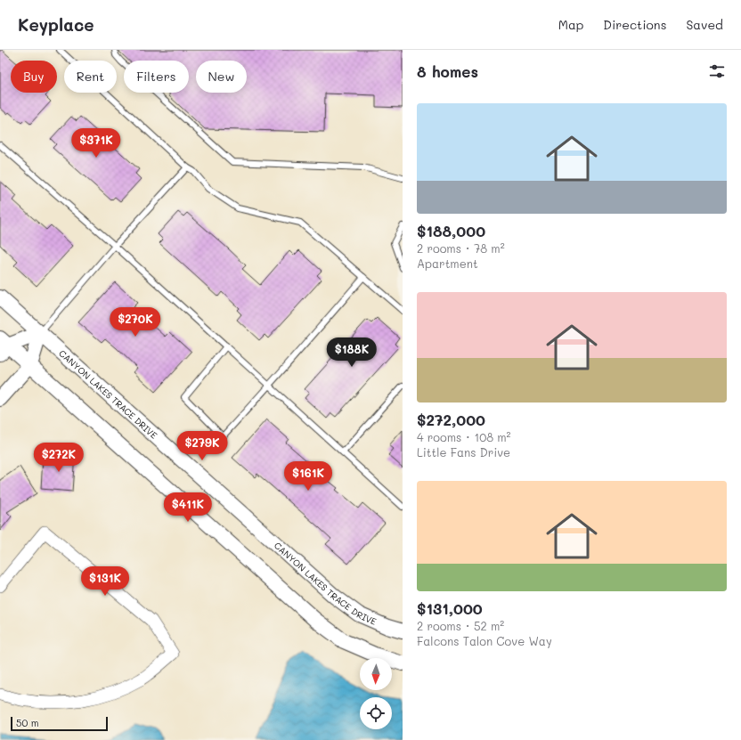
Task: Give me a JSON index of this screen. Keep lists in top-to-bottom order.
{
  "streets": {
    "street": ["CANYON LAKES TRACE DRIVE"]
  },
  "scale_bar": "50 m",
  "north": "bottom",
  "page": {
    "header": "Keyplace",
    "nav": ["Map", "Directions", "Saved"],
    "heading": "8 homes",
    "chip": [
      "Buy",
      "Rent",
      "Filters",
      "New"
    ],
    "list": [
      {
        "name": "$188,000",
        "note": "2 rooms · 78 m² · Apartment"
      },
      {
        "name": "$272,000",
        "note": "4 rooms · 108 m² · Little Fans Drive"
      },
      {
        "name": "$131,000",
        "note": "2 rooms · 52 m² · Falcons Talon Cove Way"
      }
    ],
    "price": [
      "$371K",
      "$270K",
      "$188K",
      "$279K",
      "$272K",
      "$161K",
      "$411K",
      "$131K"
    ],
    "scale": "50 m"
  }
}
